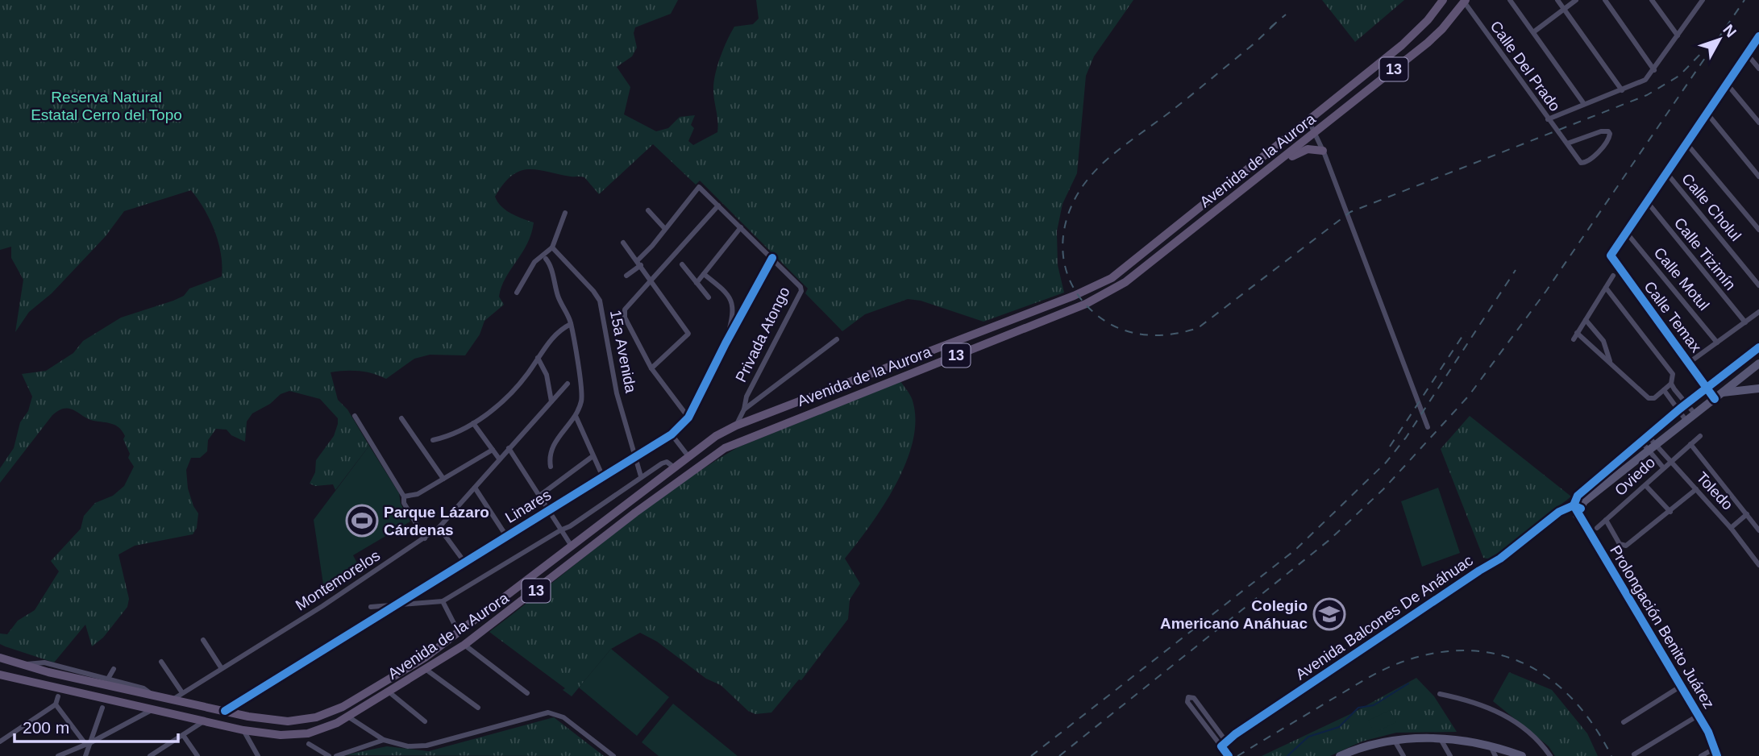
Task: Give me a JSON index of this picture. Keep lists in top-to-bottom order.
{
  "streets": {
    "main road": ["13", "Avenida de la Aurora"],
    "street": [
      "Calle Del Prado",
      "Calle Cholul",
      "Calle Tizimín",
      "Calle Motul",
      "Calle Temax",
      "Privada Atongo",
      "15a Avenida",
      "Oviedo",
      "Toledo",
      "Linares",
      "Montemorelos",
      "Avenida Balcones De Anáhuac",
      "Prolongación Benito Juárez"
    ]
  },
  "crossings": [
    ["Calle Del Prado", "Avenida de la Aurora"],
    ["13", "Avenida de la Aurora"],
    ["13", "Linares"],
    ["13", "Montemorelos"],
    ["Avenida de la Aurora", "Privada Atongo"],
    ["Avenida de la Aurora", "Linares"],
    ["Calle Motul", "Calle Temax"],
    ["Calle Temax", "Avenida Balcones De Anáhuac"],
    ["Privada Atongo", "Linares"],
    ["15a Avenida", "Linares"],
    ["Oviedo", "Toledo"],
    ["Toledo", "Avenida Balcones De Anáhuac"],
    ["Avenida Balcones De Anáhuac", "Prolongación Benito Juárez"]
  ],
  "parks": ["Reserva Natural Estatal Cerro del Topo"],
  "places": {
    "sports": ["Parque Lázaro Cárdenas"],
    "school or university": ["Colegio Americano Anáhuac"]
  },
  "scale_bar": "200 m",
  "north": "top right"
}
